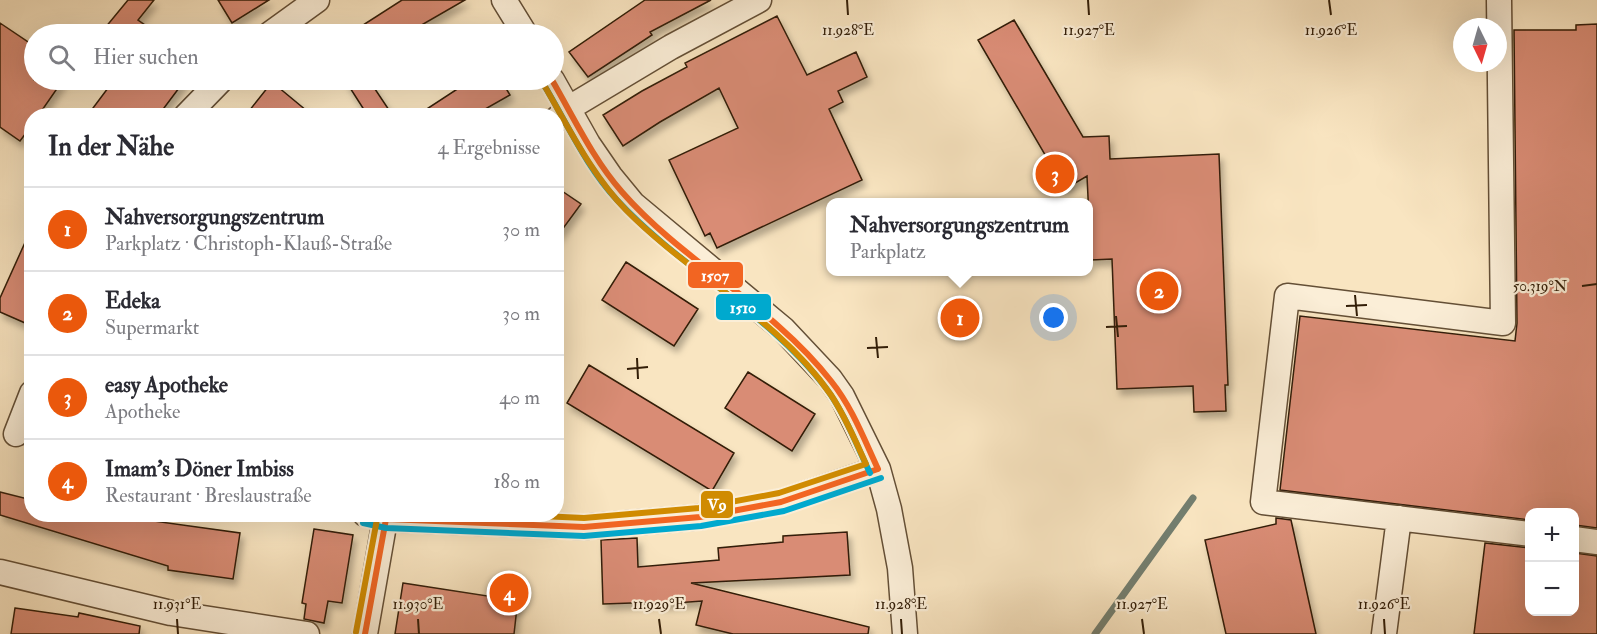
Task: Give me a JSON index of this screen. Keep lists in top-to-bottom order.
{
  "lines": ["transit line 1507", "transit line 1510", "transit line V9"],
  "north": "bottom",
  "page": {
    "search": "Hier suchen",
    "heading": ["In der Nähe", "4 Ergebnisse"],
    "pins": [
      "3",
      "2",
      "1",
      "4"
    ],
    "list": [
      {
        "mark": "1",
        "name": "Nahversorgungszentrum",
        "note": "Parkplatz · Christoph-Klauß-Straße",
        "value": "30 m"
      },
      {
        "mark": "2",
        "name": "Edeka",
        "note": "Supermarkt",
        "value": "30 m"
      },
      {
        "mark": "3",
        "name": "easy Apotheke",
        "note": "Apotheke",
        "value": "40 m"
      },
      {
        "mark": "4",
        "name": "Imam's Döner Imbiss",
        "note": "Restaurant · Breslaustraße",
        "value": "180 m"
      }
    ],
    "popup": ["Nahversorgungszentrum", "Parkplatz"],
    "map_buttons": ["+", "−"]
  },
  "coordinates": [
    "11.928°E",
    "11.927°E",
    "11.926°E",
    "50.319°N",
    "11.931°E",
    "11.930°E",
    "11.929°E"
  ]
}
